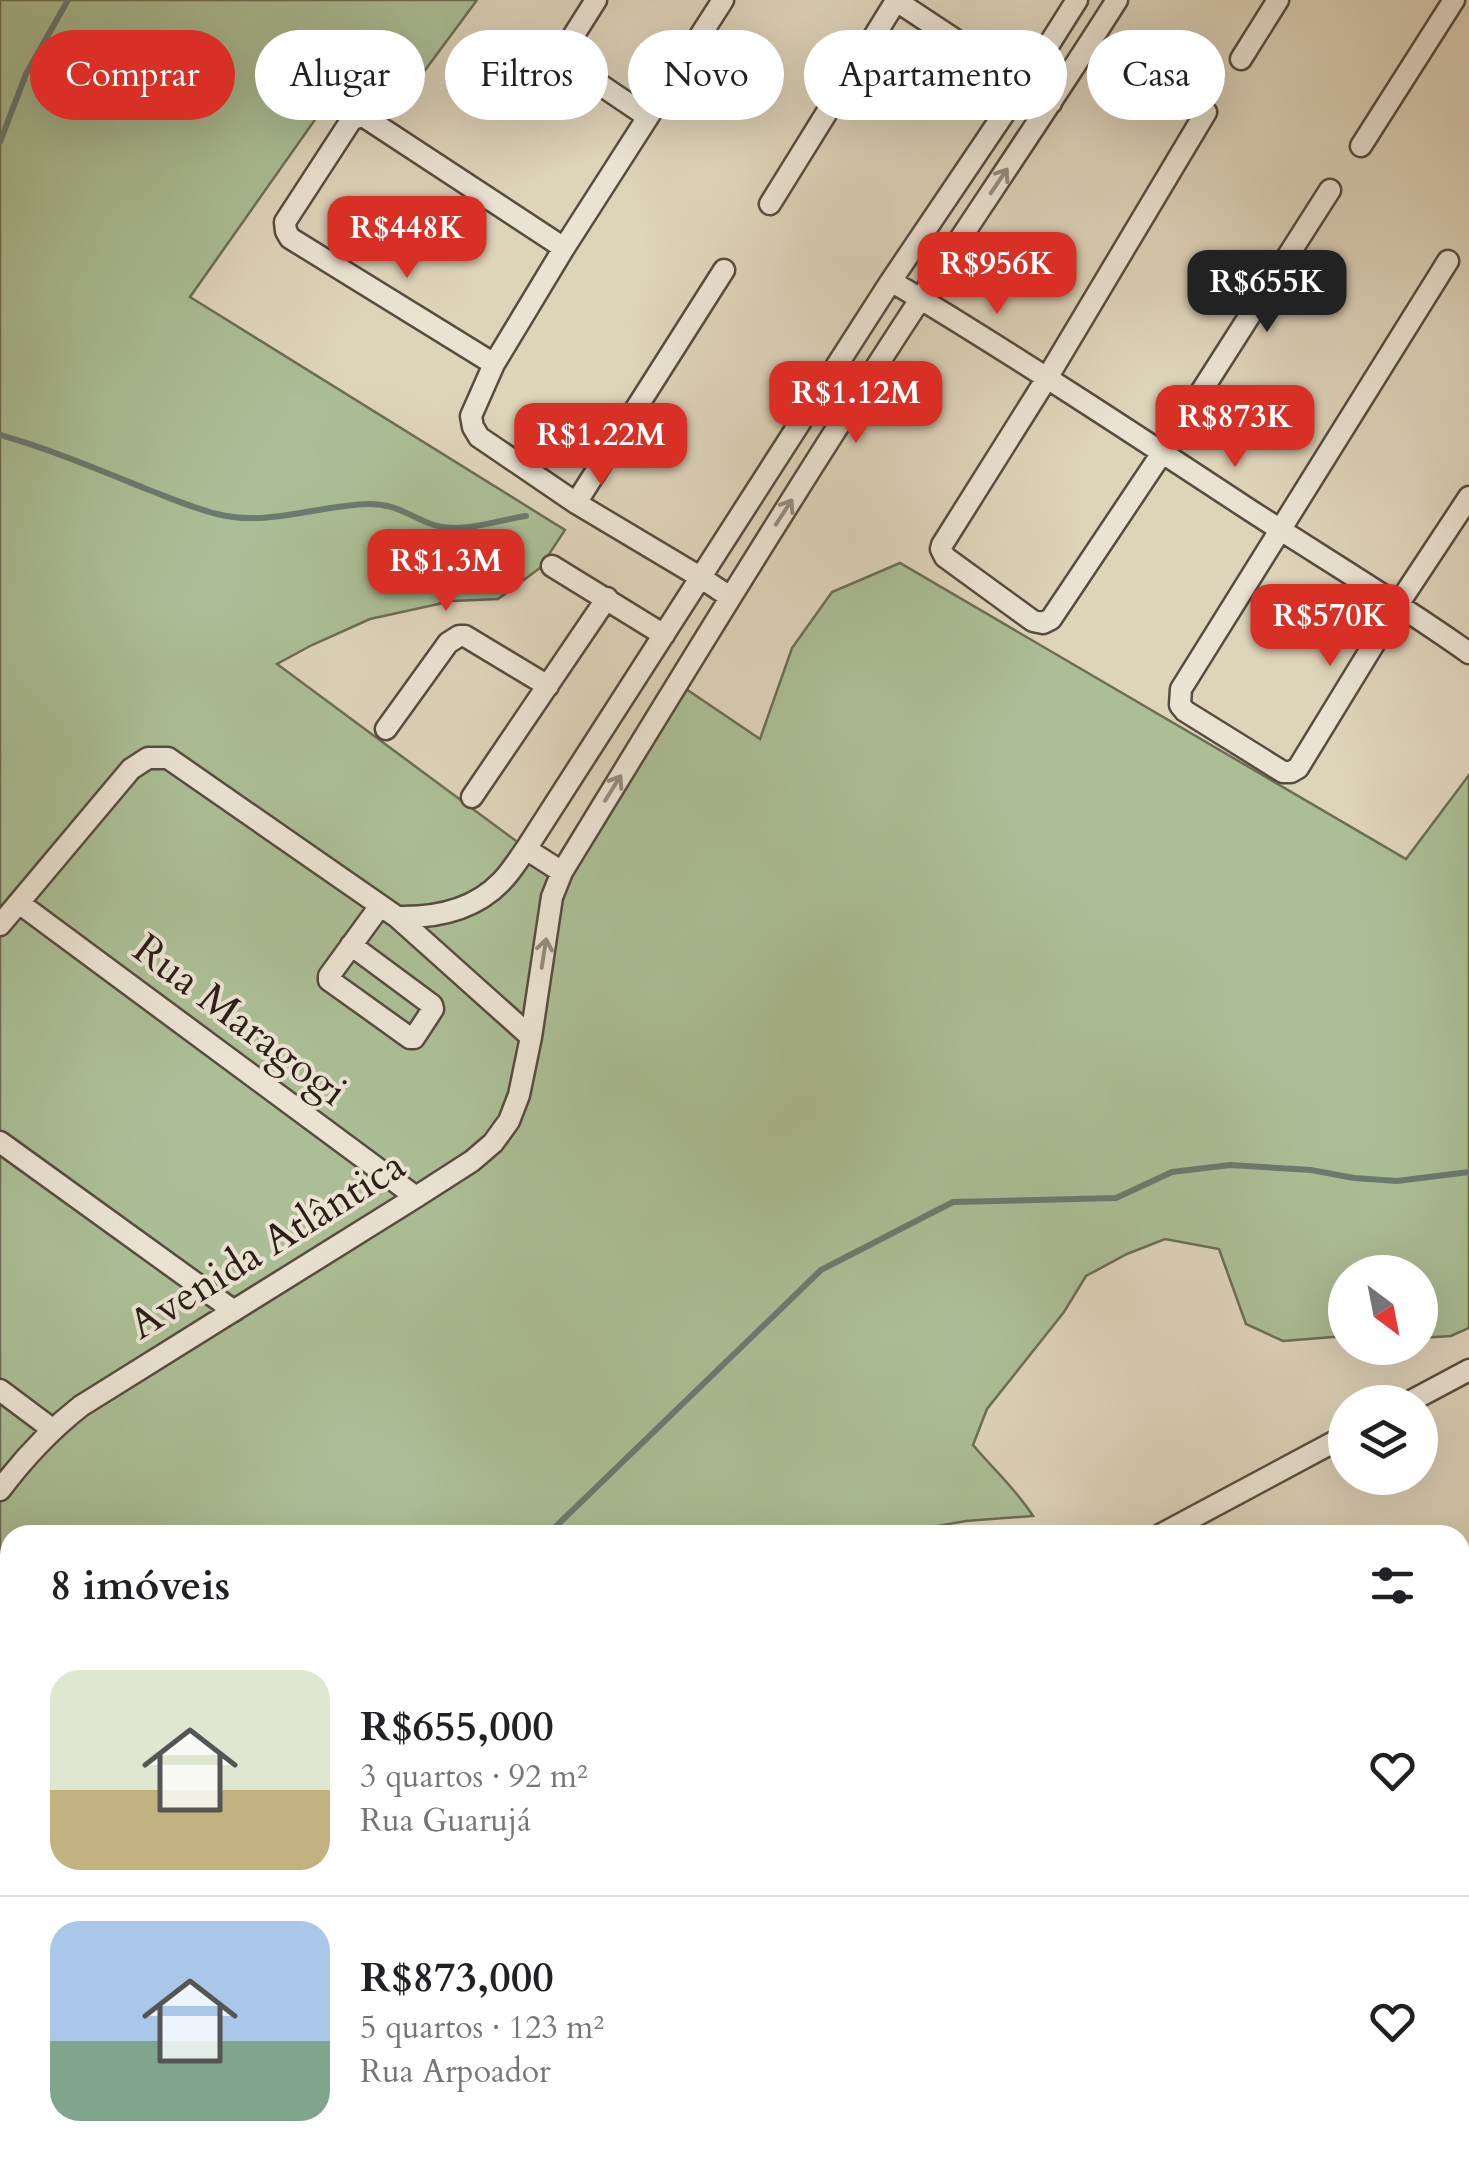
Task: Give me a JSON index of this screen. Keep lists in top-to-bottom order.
{
  "streets": {
    "street": ["Rua Maragogi", "Avenida Atlântica"]
  },
  "crossings": [
    ["Rua Maragogi", "Avenida Atlântica"]
  ],
  "north": "bottom right",
  "page": {
    "chip": [
      "Comprar",
      "Alugar",
      "Filtros",
      "Novo",
      "Apartamento",
      "Casa"
    ],
    "price": [
      "R$448K",
      "R$956K",
      "R$655K",
      "R$1.12M",
      "R$873K",
      "R$1.22M",
      "R$1.3M",
      "R$570K"
    ],
    "heading": "8 imóveis",
    "list": [
      {
        "name": "R$655,000",
        "note": "3 quartos · 92 m² · Rua Guarujá"
      },
      {
        "name": "R$873,000",
        "note": "5 quartos · 123 m² · Rua Arpoador"
      }
    ]
  }
}
